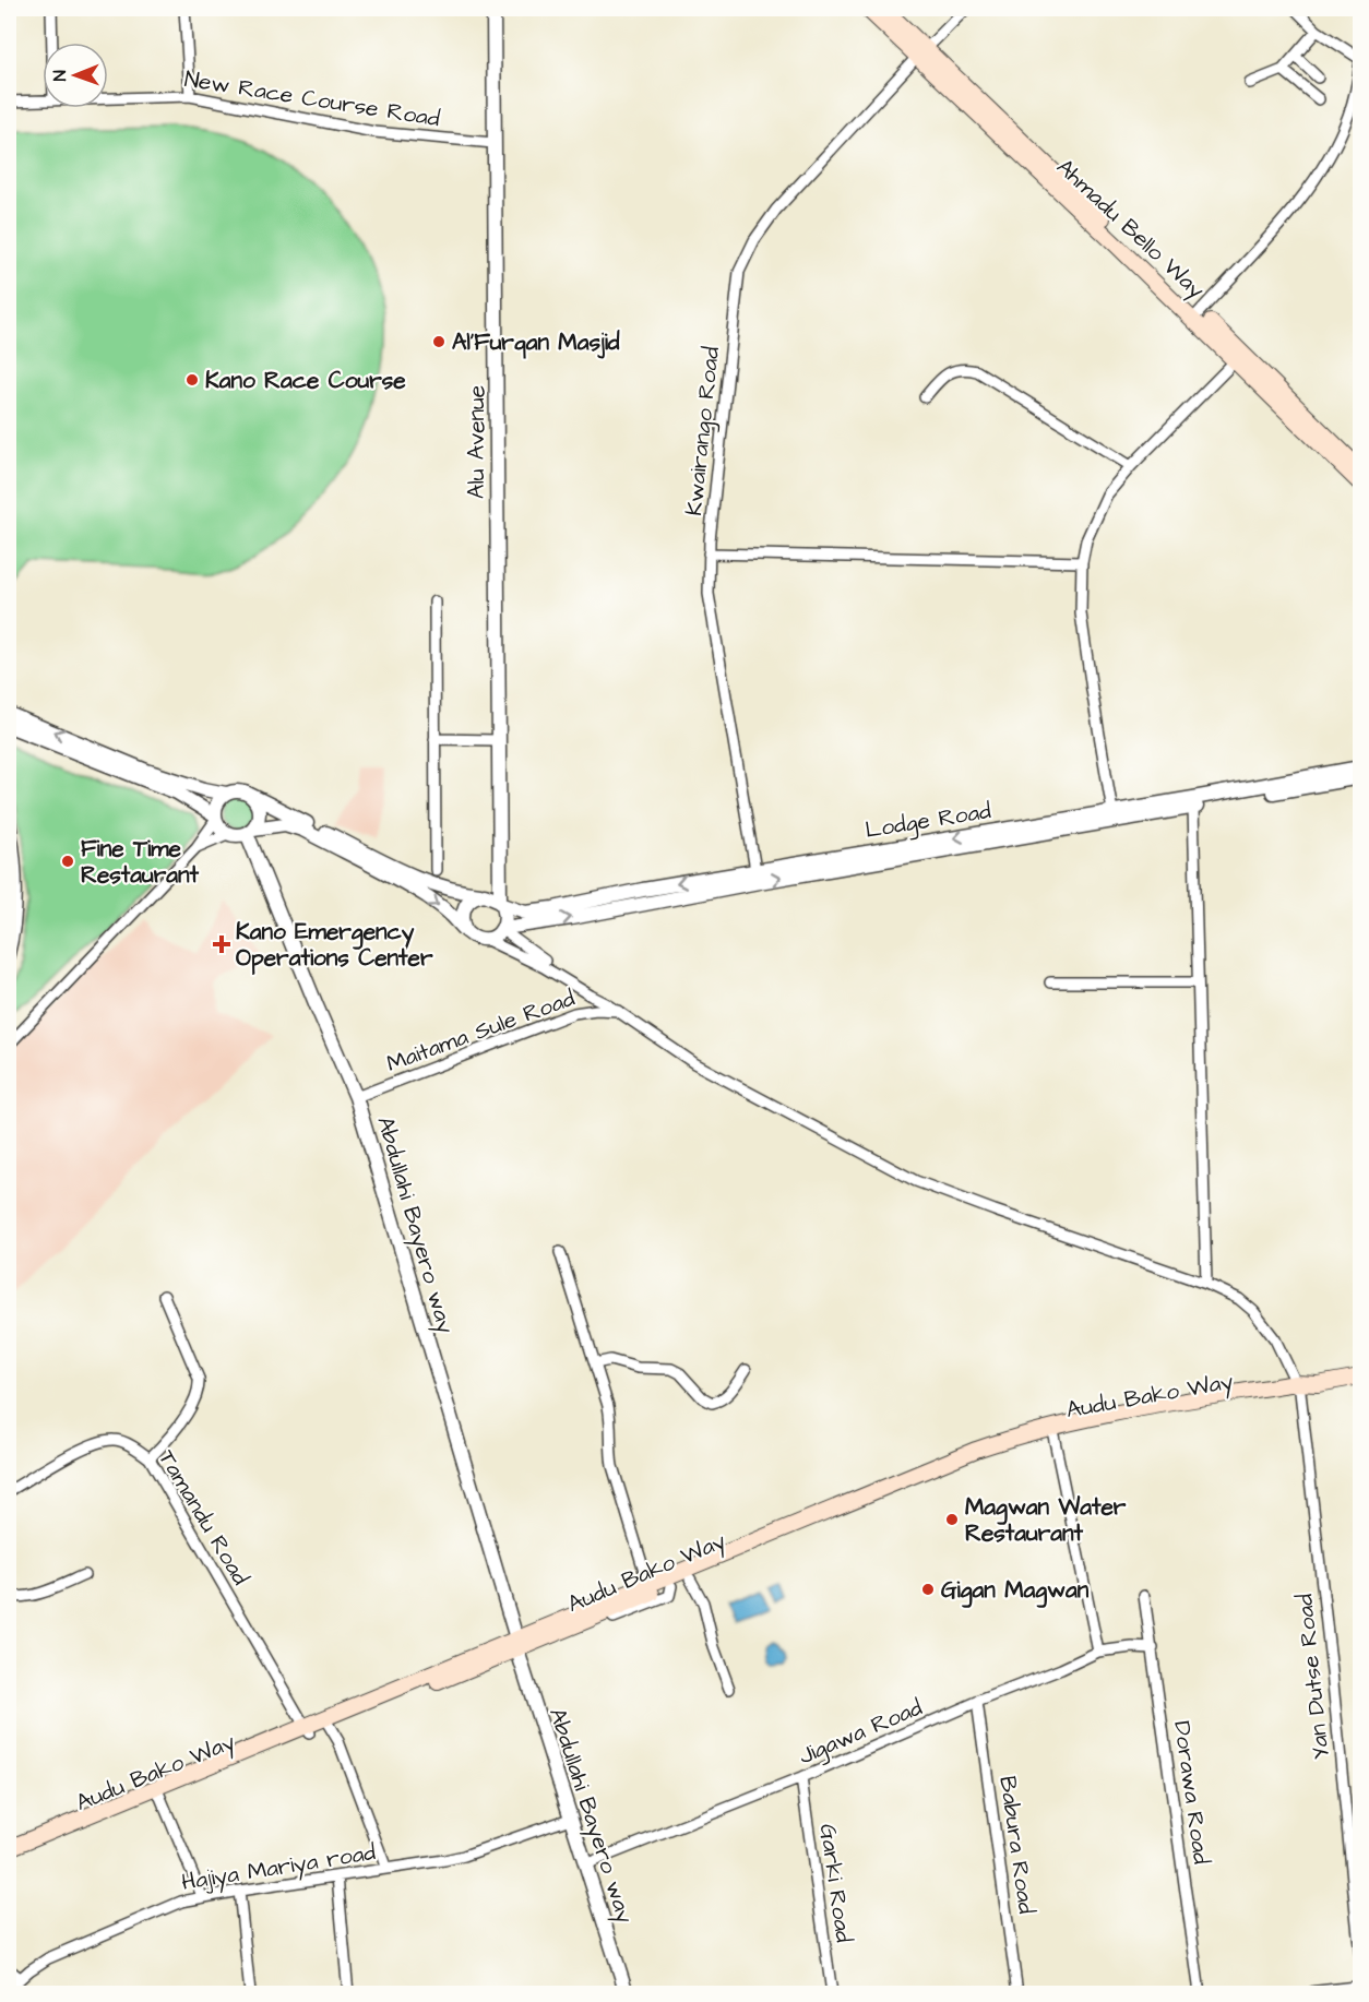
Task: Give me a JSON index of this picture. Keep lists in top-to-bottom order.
{
  "streets": {
    "main road": ["Ahmadu Bello Way", "Audu Bako Way"],
    "street": [
      "New Race Course Road",
      "Kwairango Road",
      "Alu Avenue",
      "Lodge Road",
      "Maitama Sule Road",
      "Abdullahi Bayero way",
      "Tamandu Road",
      "Yan Dutse Road",
      "Jigawa Road",
      "Dorawa Road",
      "Babura Road",
      "Hajiya Mariya road",
      "Garki Road"
    ]
  },
  "crossings": [
    ["New Race Course Road", "Alu Avenue"],
    ["Ahmadu Bello Way", "Kwairango Road"],
    ["Kwairango Road", "Lodge Road"],
    ["Alu Avenue", "Lodge Road"],
    ["Lodge Road", "Abdullahi Bayero way"],
    ["Maitama Sule Road", "Abdullahi Bayero way"],
    ["Maitama Sule Road", "Yan Dutse Road"],
    ["Abdullahi Bayero way", "Audu Bako Way"],
    ["Abdullahi Bayero way", "Jigawa Road"],
    ["Abdullahi Bayero way", "Hajiya Mariya road"],
    ["Audu Bako Way", "Tamandu Road"],
    ["Audu Bako Way", "Yan Dutse Road"],
    ["Jigawa Road", "Dorawa Road"],
    ["Jigawa Road", "Babura Road"],
    ["Jigawa Road", "Garki Road"]
  ],
  "places": {
    "other": [
      "Al'Furqan Masjid",
      "Kano Race Course",
      "Fine Time Restaurant",
      "Magwan Water Restaurant",
      "Gigan Magwan"
    ],
    "health": ["Kano Emergency Operations Center"]
  },
  "north": "left"
}
